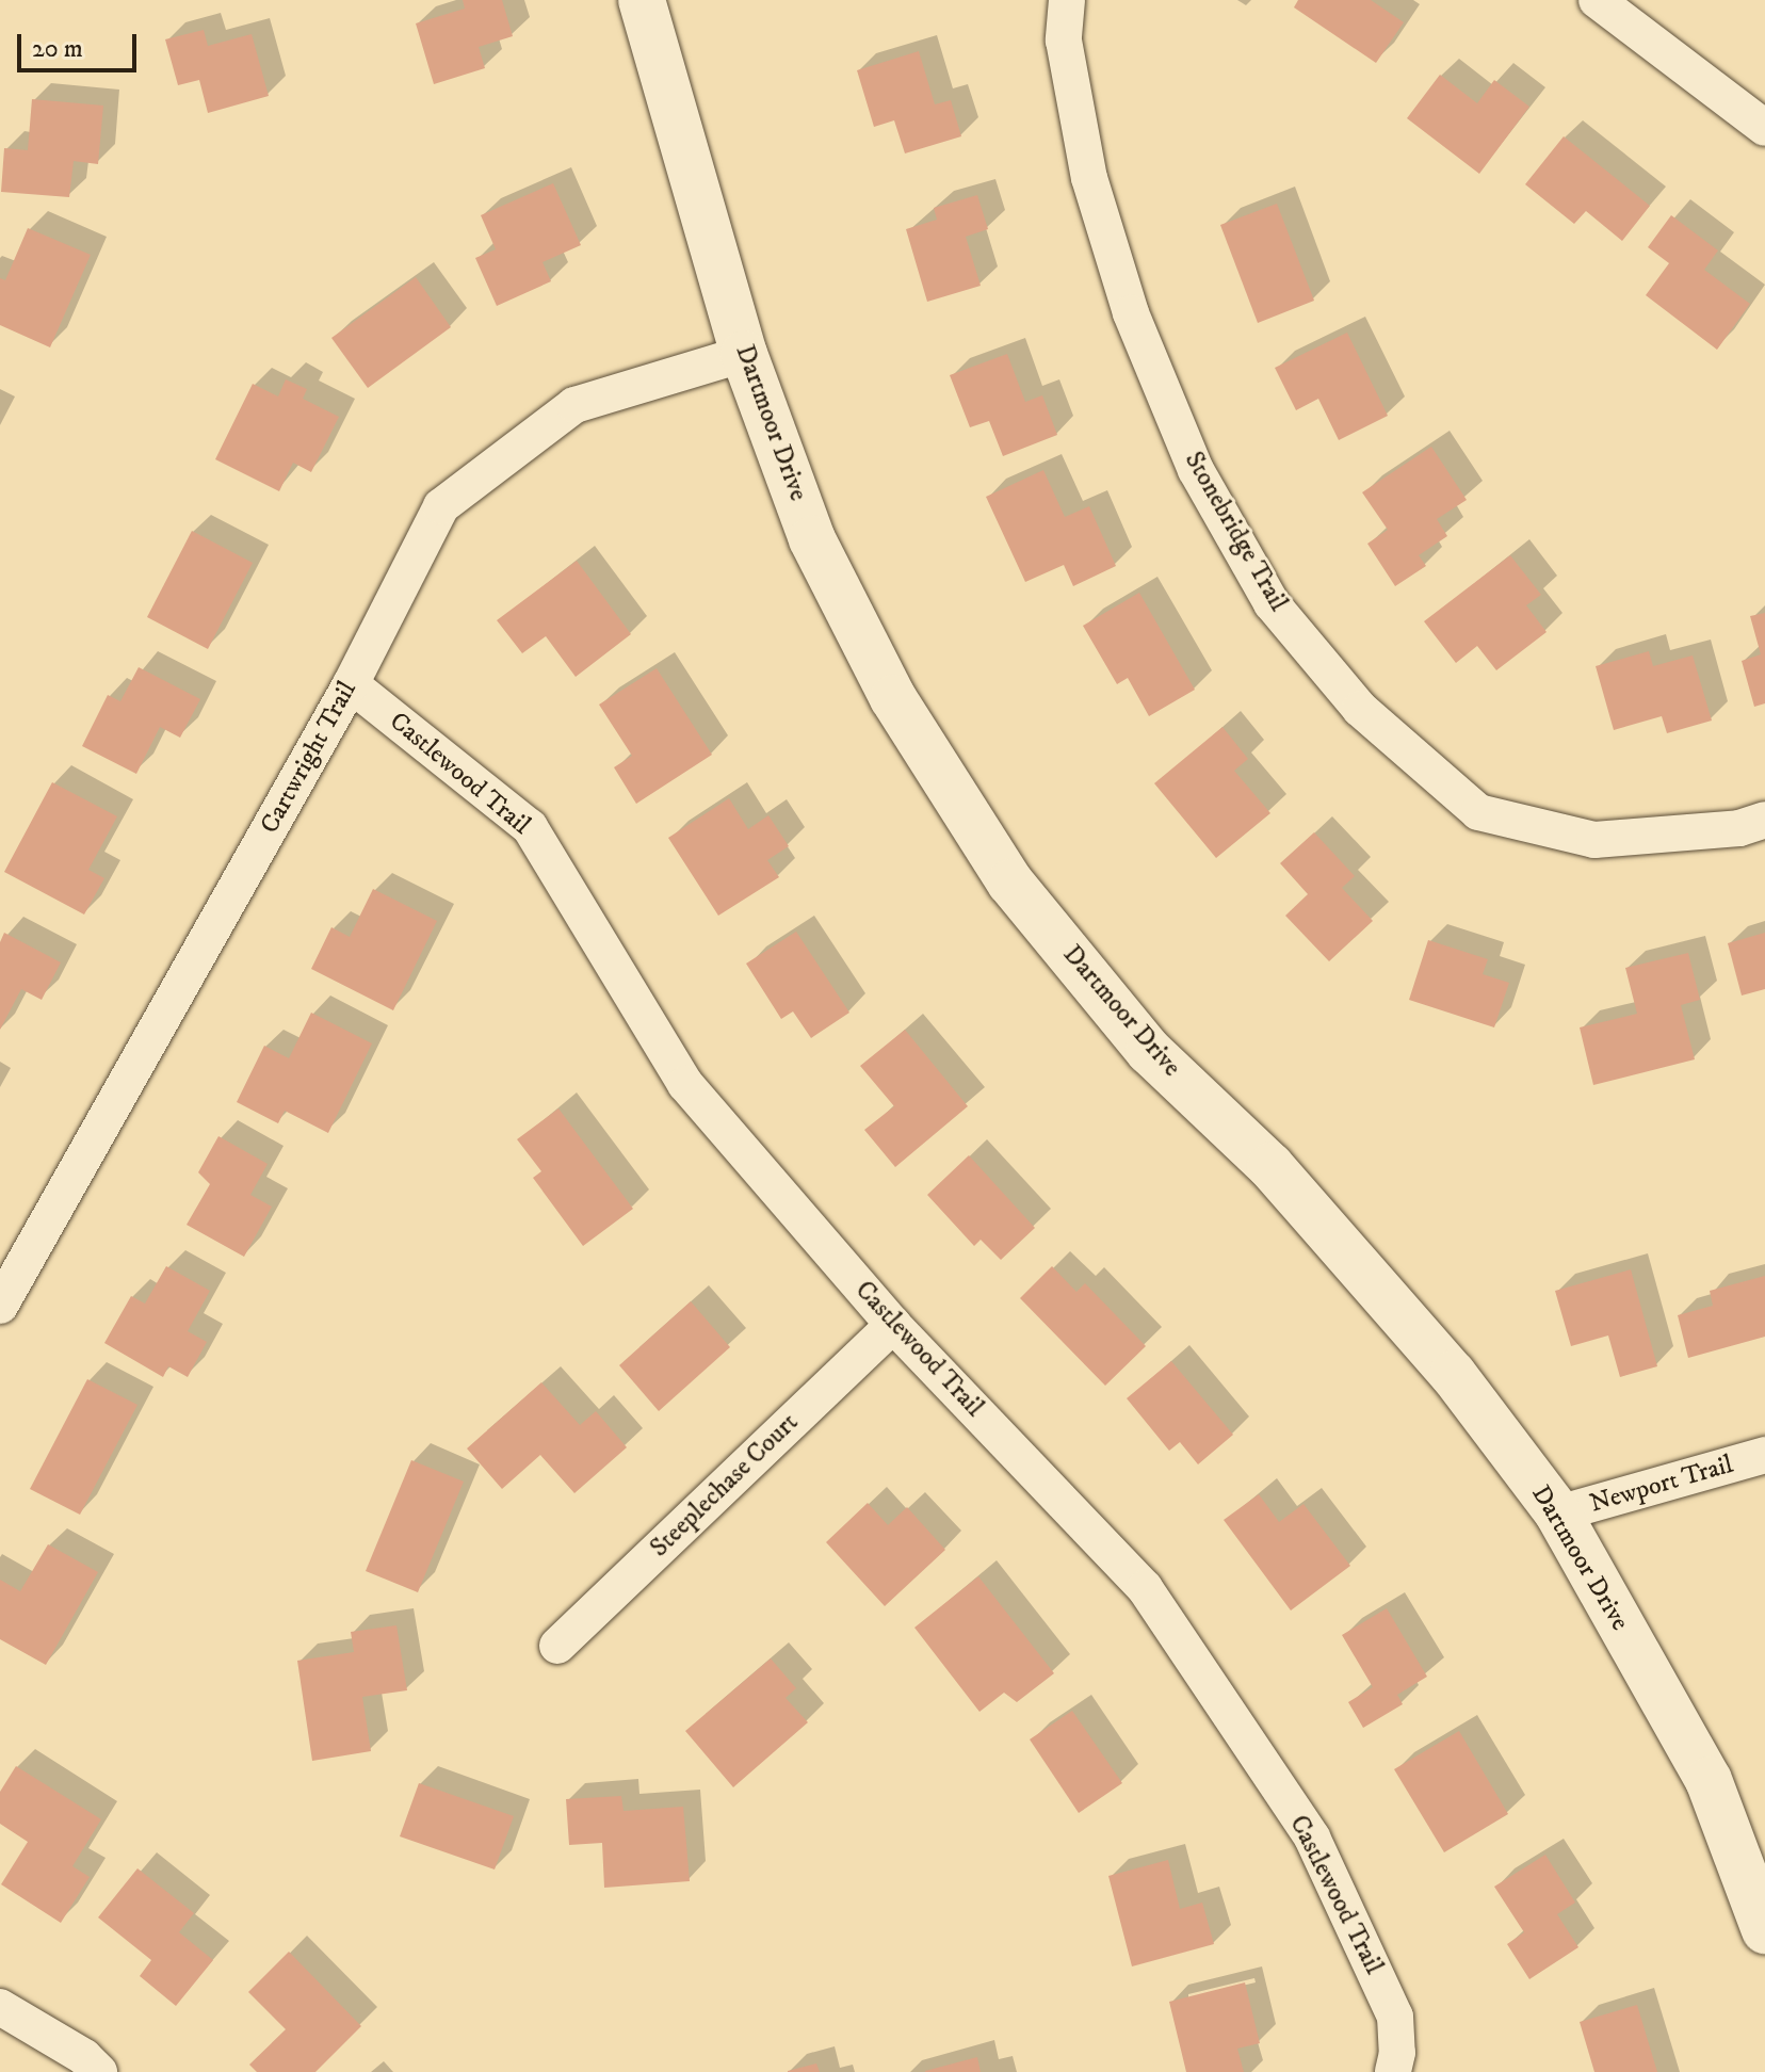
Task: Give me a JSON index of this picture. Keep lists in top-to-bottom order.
{
  "streets": {
    "street": [
      "Dartmoor Drive",
      "Stonebridge Trail",
      "Cartwright Trail",
      "Castlewood Trail",
      "Newport Trail",
      "Steeplechase Court"
    ]
  },
  "crossings": [
    ["Dartmoor Drive", "Cartwright Trail"],
    ["Dartmoor Drive", "Newport Trail"],
    ["Cartwright Trail", "Castlewood Trail"],
    ["Castlewood Trail", "Steeplechase Court"]
  ],
  "scale_bar": "20 m"
}
